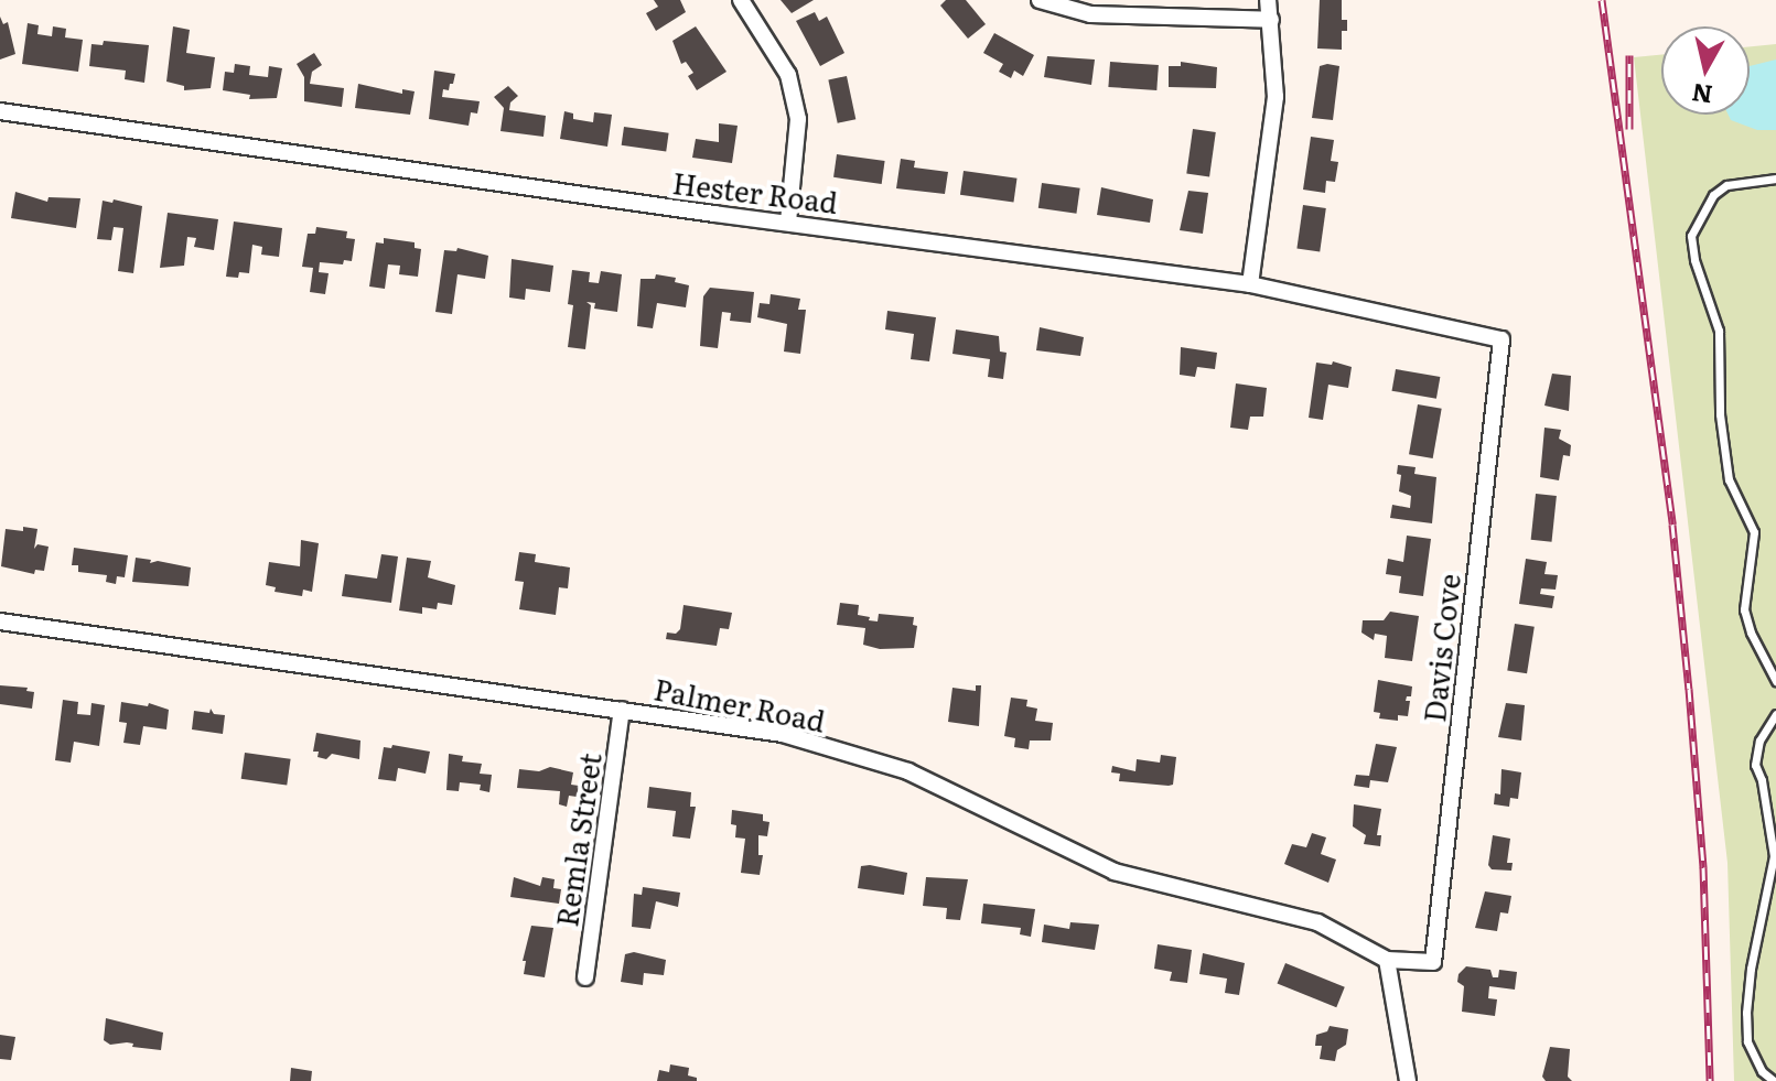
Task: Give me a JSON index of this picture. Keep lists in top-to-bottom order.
{
  "streets": {
    "street": [
      "Hester Road",
      "Davis Cove",
      "Palmer Road",
      "Remla Street"
    ]
  },
  "crossings": [
    ["Hester Road", "Davis Cove"],
    ["Davis Cove", "Palmer Road"],
    ["Palmer Road", "Remla Street"]
  ],
  "north": "bottom"
}
